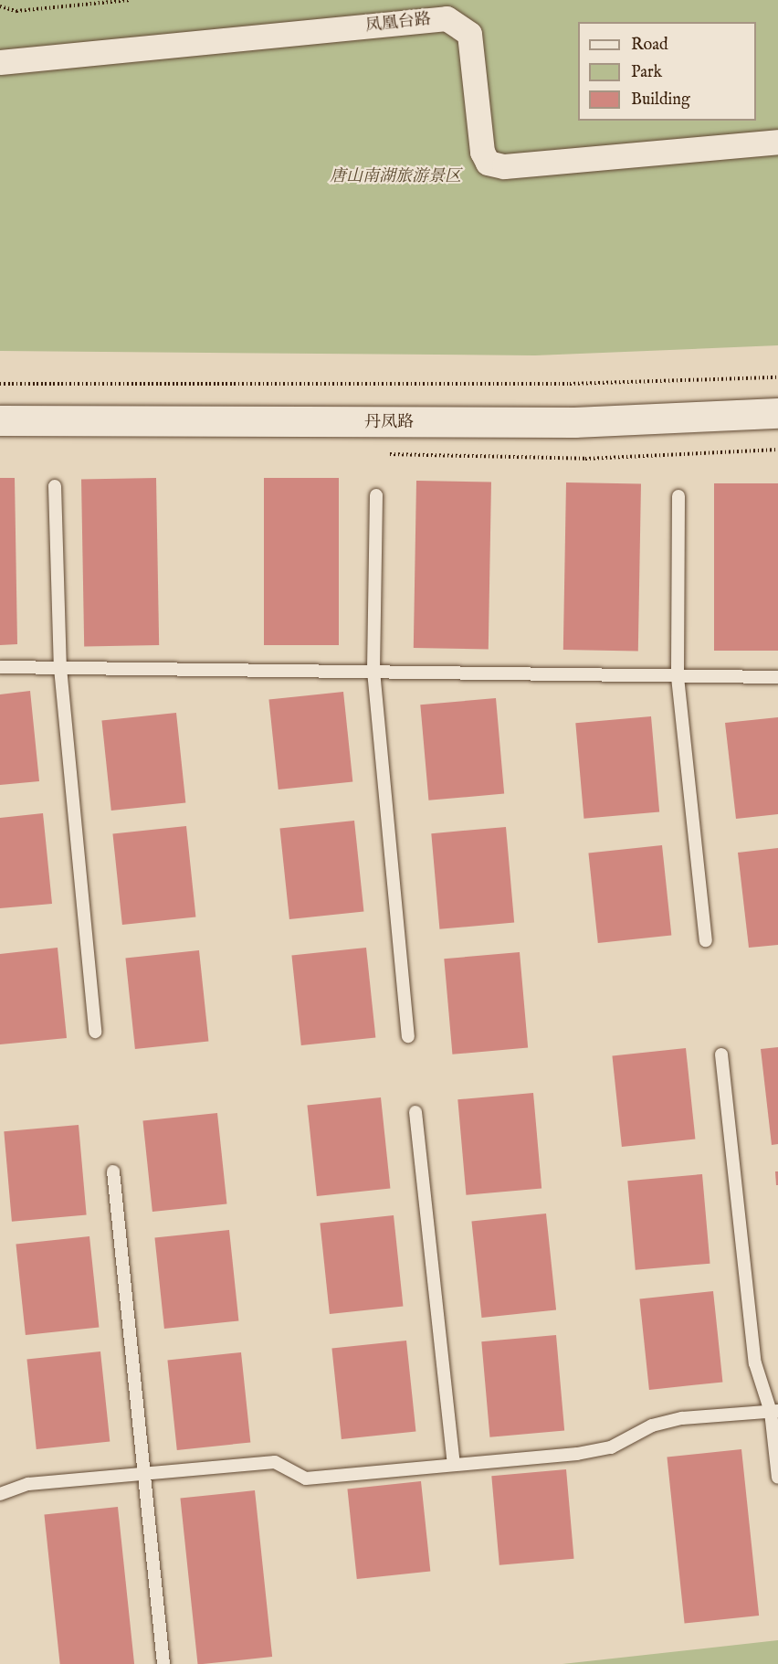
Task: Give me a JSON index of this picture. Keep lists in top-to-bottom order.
{
  "streets": {
    "main road": ["丹凤路"],
    "street": ["凤凰台路"]
  },
  "parks": ["唐山南湖旅游景区"],
  "legend": ["Road", "Park", "Building"]
}
